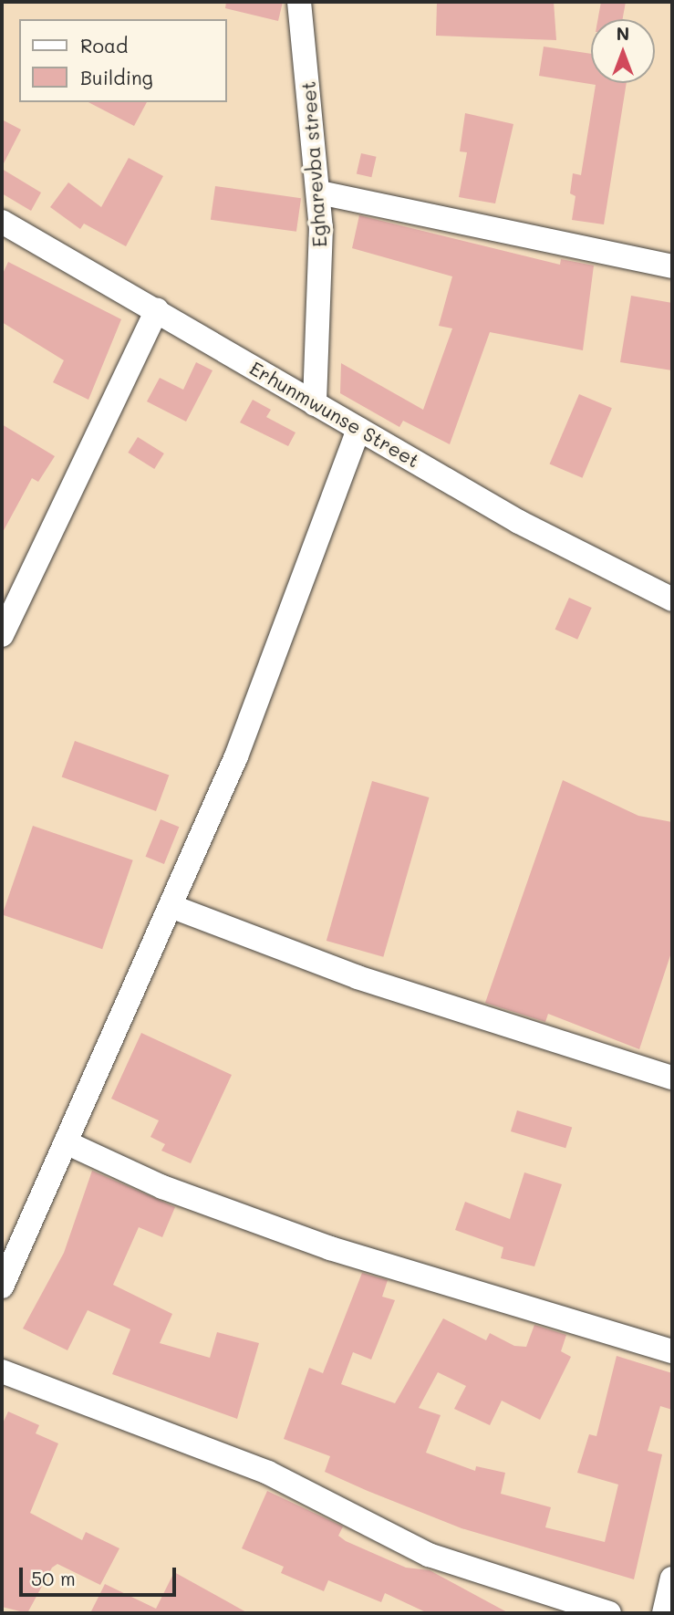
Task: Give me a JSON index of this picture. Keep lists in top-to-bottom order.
{
  "streets": {
    "street": ["Egharevba street", "Erhunmwunse Street"]
  },
  "crossings": [
    ["Egharevba street", "Erhunmwunse Street"]
  ],
  "legend": ["Road", "Building"],
  "scale_bar": "50 m",
  "north": "top"
}
